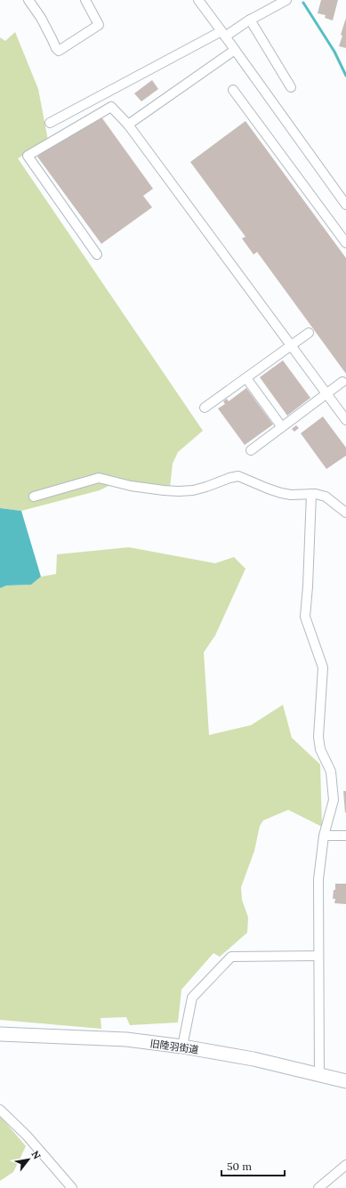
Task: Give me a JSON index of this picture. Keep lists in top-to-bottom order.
{
  "streets": {
    "highway": ["旧陸羽街道"]
  },
  "scale_bar": "50 m",
  "north": "top right"
}
